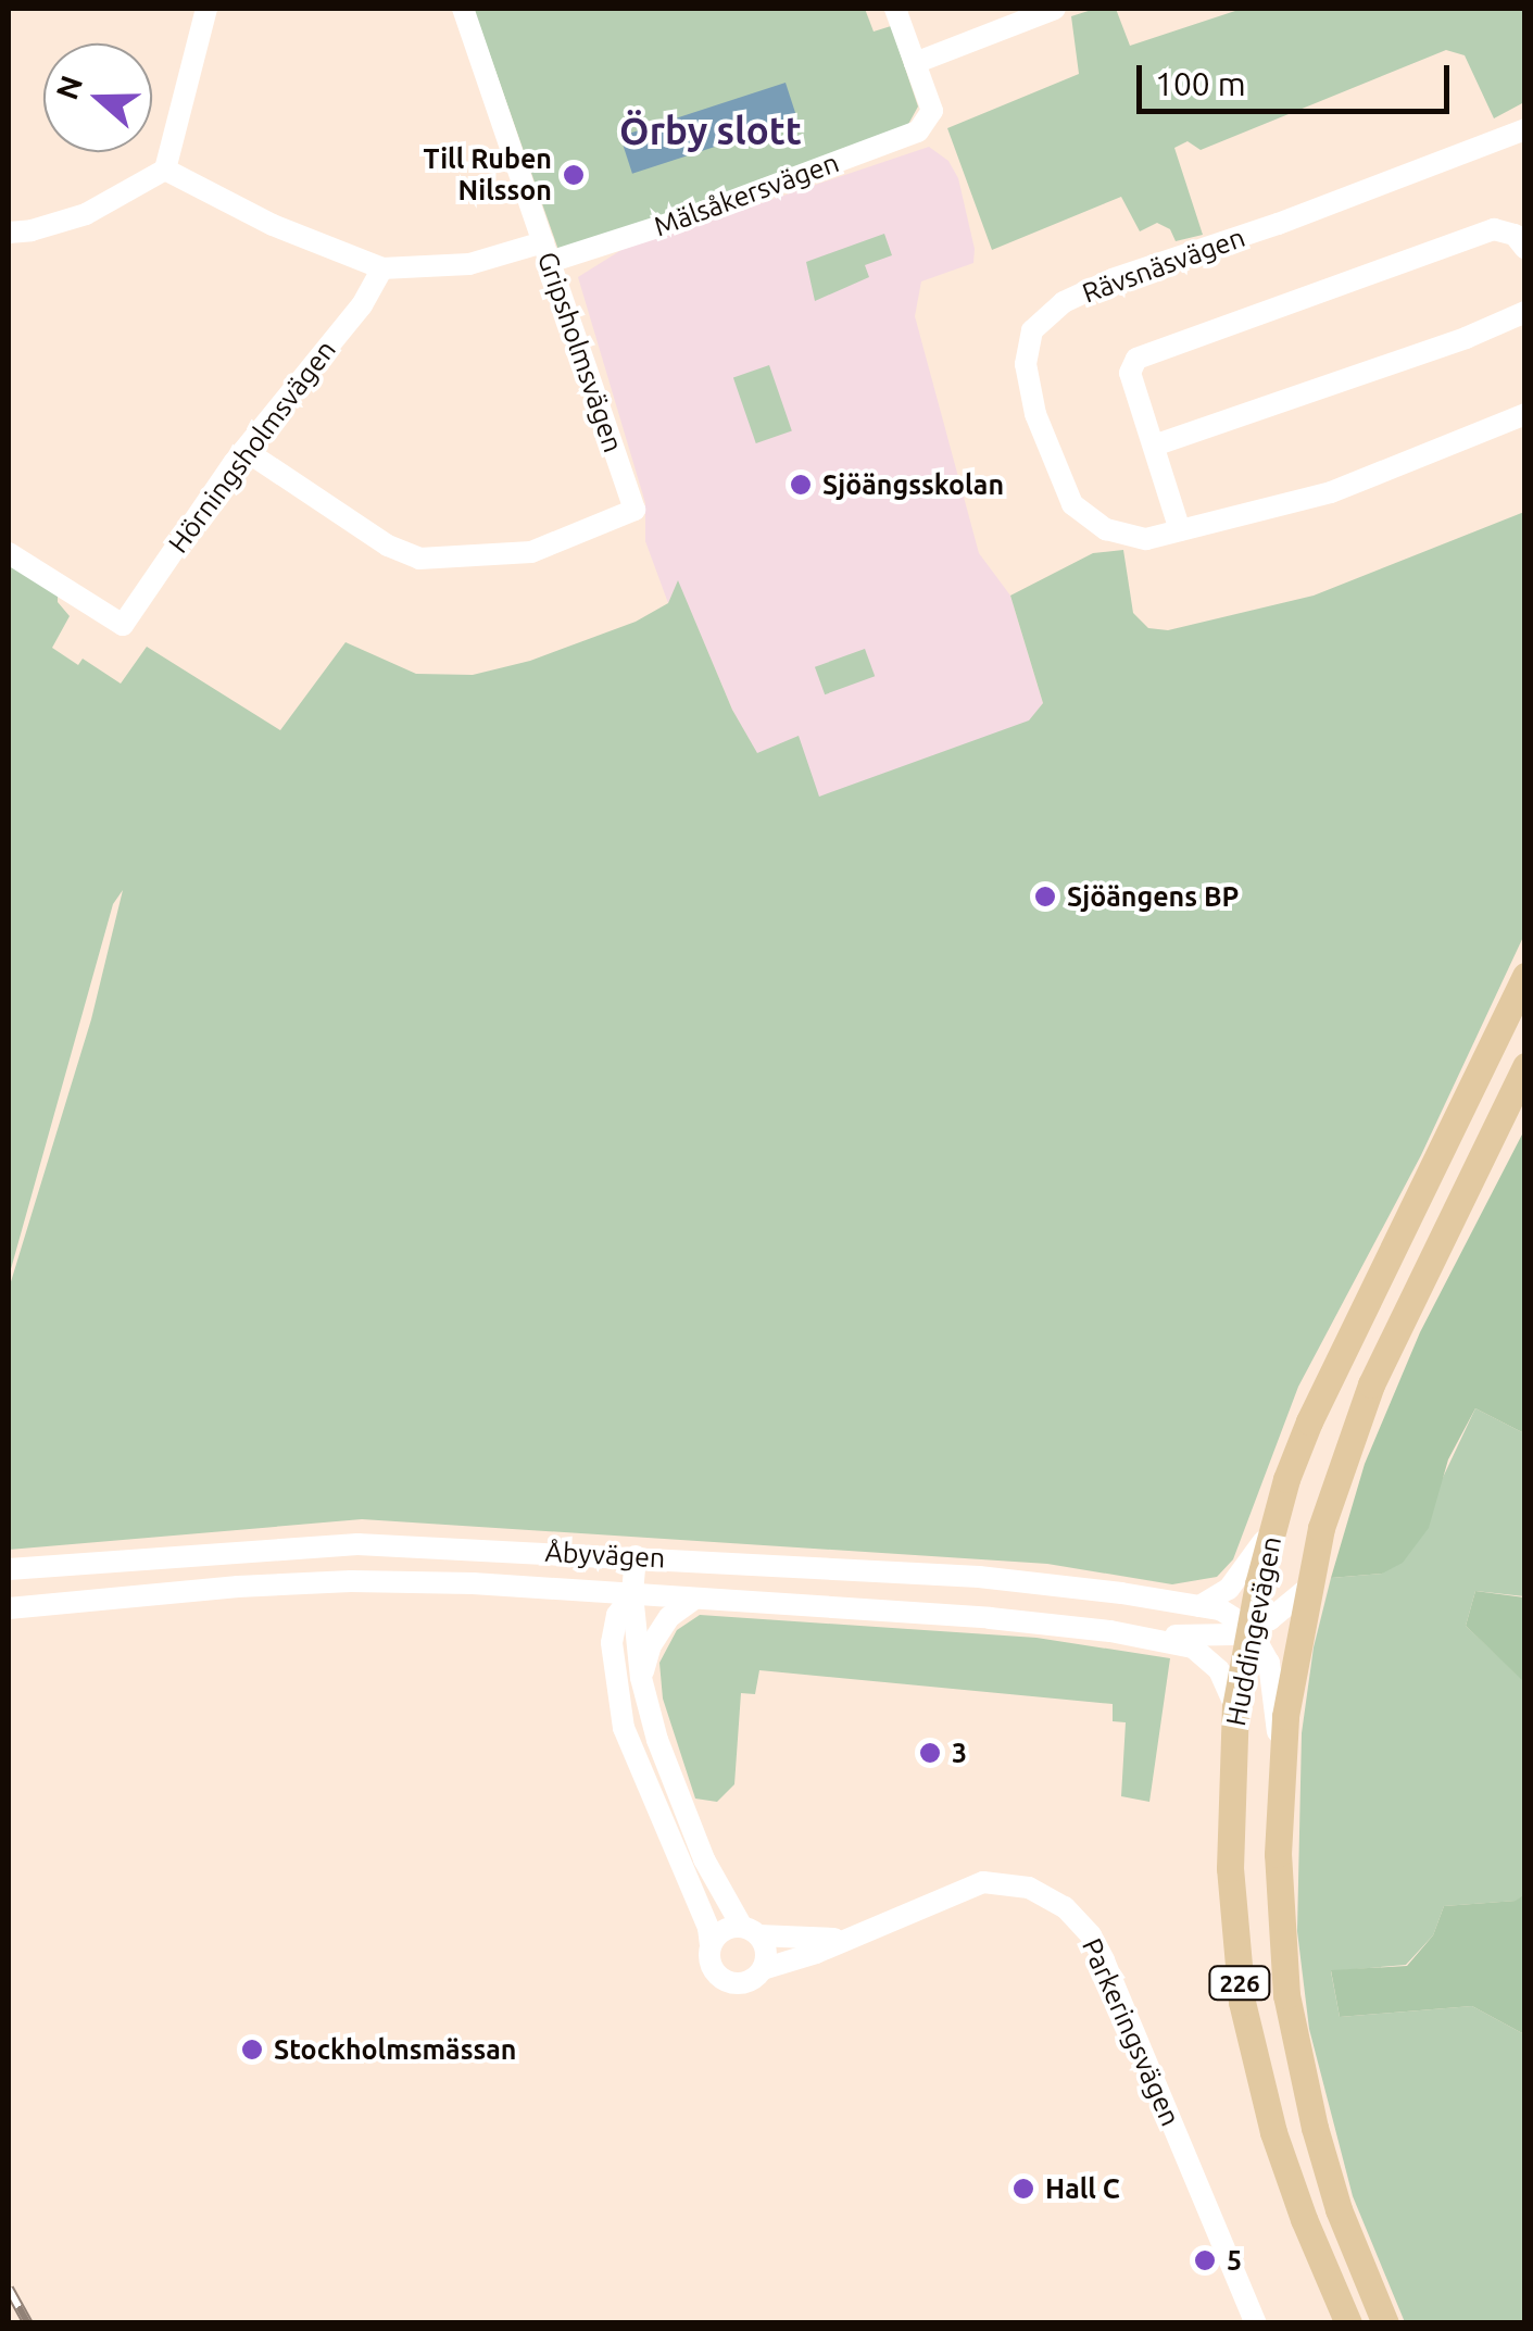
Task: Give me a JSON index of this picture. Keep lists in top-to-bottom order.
{
  "streets": {
    "main road": ["Huddingevägen", "226"],
    "street": [
      "Mälsåkersvägen",
      "Rävsnäsvägen",
      "Gripsholmsvägen",
      "Hörningsholmsvägen",
      "Åbyvägen",
      "Parkeringsvägen"
    ]
  },
  "crossings": [
    ["Mälsåkersvägen", "Gripsholmsvägen"],
    ["Mälsåkersvägen", "Hörningsholmsvägen"],
    ["Gripsholmsvägen", "Hörningsholmsvägen"],
    ["Åbyvägen", "Huddingevägen"],
    ["Åbyvägen", "Parkeringsvägen"]
  ],
  "districts": ["Örby slott"],
  "places": [
    "Till Ruben Nilsson",
    "Sjöängsskolan",
    "Sjöängens BP",
    "3",
    "Stockholmsmässan",
    "Hall C",
    "5"
  ],
  "scale_bar": "100 m",
  "north": "left"
}
